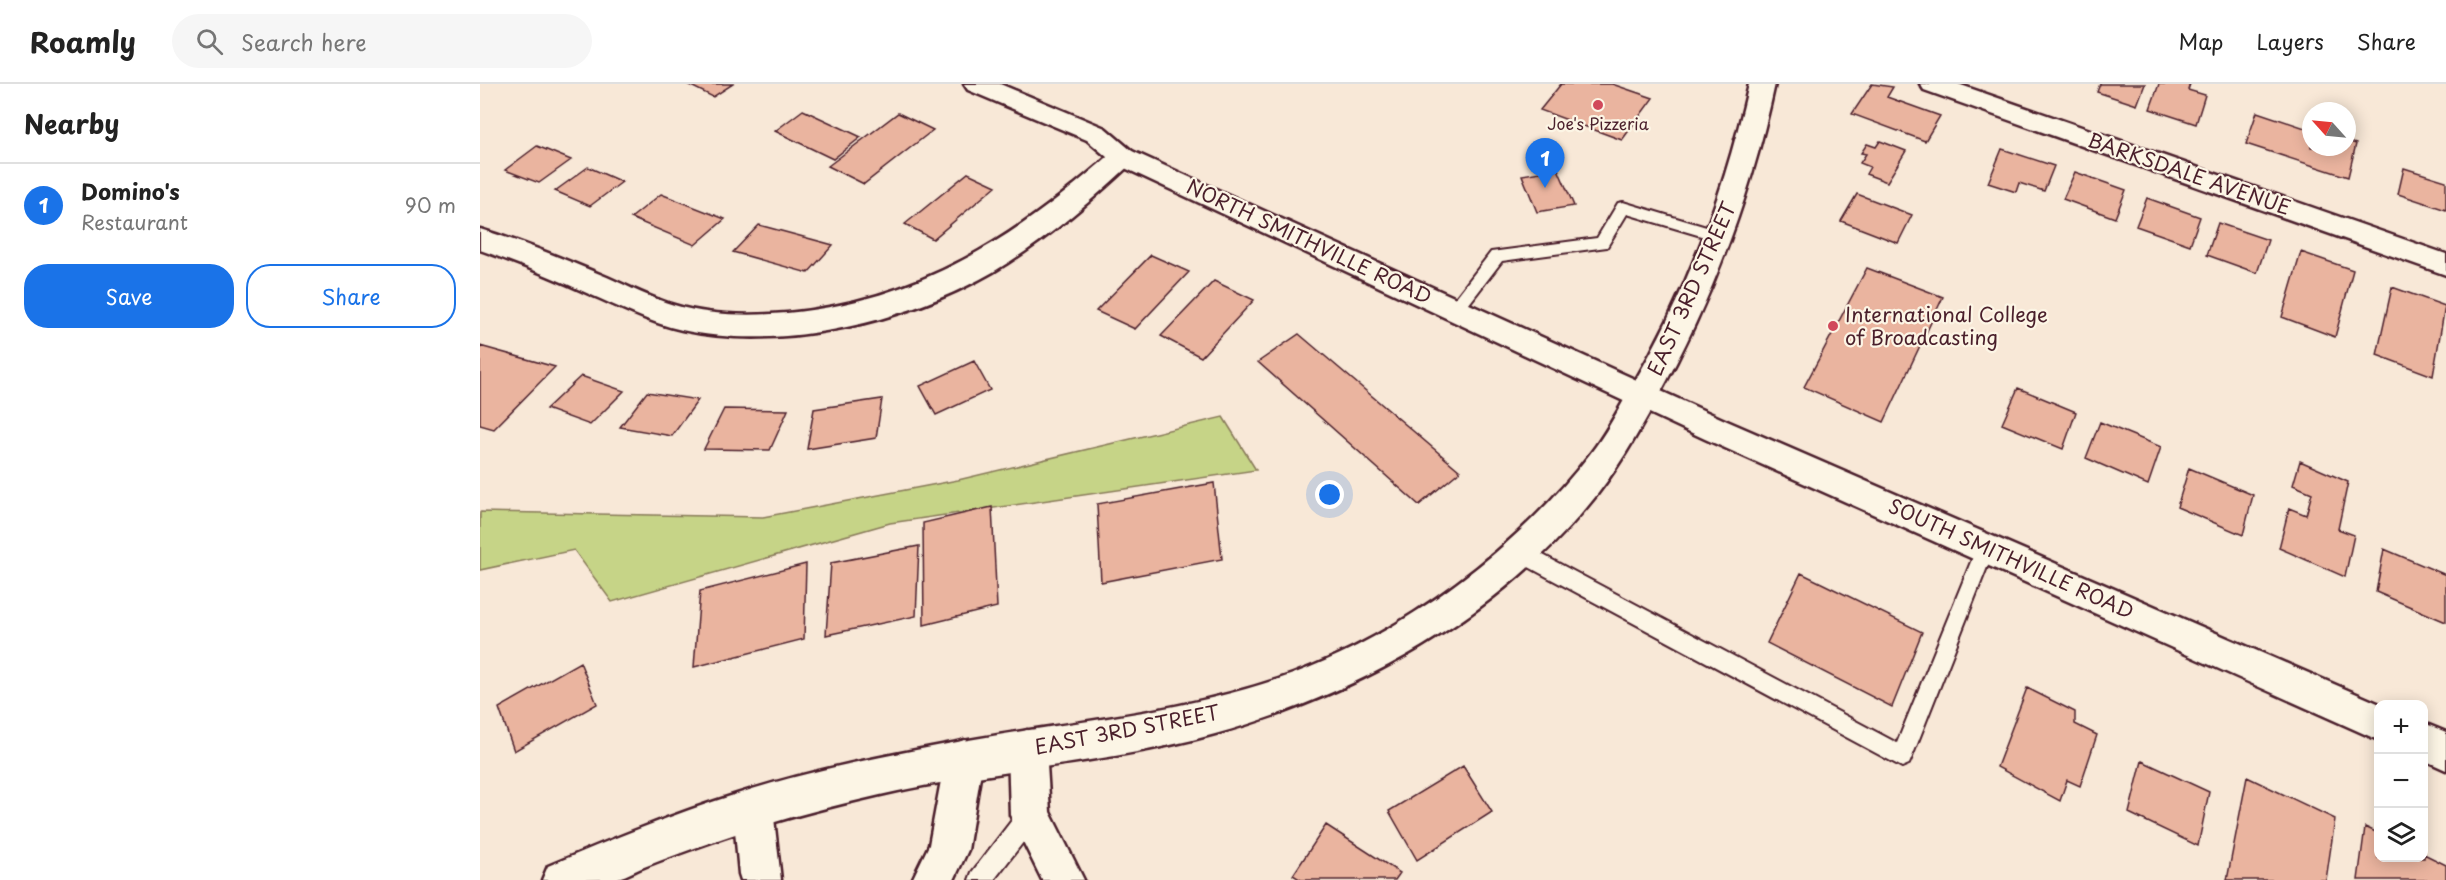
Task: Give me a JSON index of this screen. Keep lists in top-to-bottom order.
{
  "streets": {
    "main road": [
      "BARKSDALE AVENUE",
      "NORTH SMITHVILLE ROAD",
      "EAST 3RD STREET",
      "SOUTH SMITHVILLE ROAD"
    ]
  },
  "crossings": [
    ["NORTH SMITHVILLE ROAD", "EAST 3RD STREET"],
    ["NORTH SMITHVILLE ROAD", "SOUTH SMITHVILLE ROAD"],
    ["EAST 3RD STREET", "SOUTH SMITHVILLE ROAD"]
  ],
  "places": ["Joe's Pizzeria", "International College of Broadcasting"],
  "north": "top left",
  "page": {
    "header": "Roamly",
    "search": "Search here",
    "nav": ["Map", "Layers", "Share"],
    "heading": "Nearby",
    "pins": "1",
    "list": [
      {
        "mark": "1",
        "name": "Domino's",
        "note": "Restaurant",
        "value": "90 m"
      }
    ],
    "buttons": ["Save", "Share"],
    "map_buttons": ["+", "−"]
  }
}
